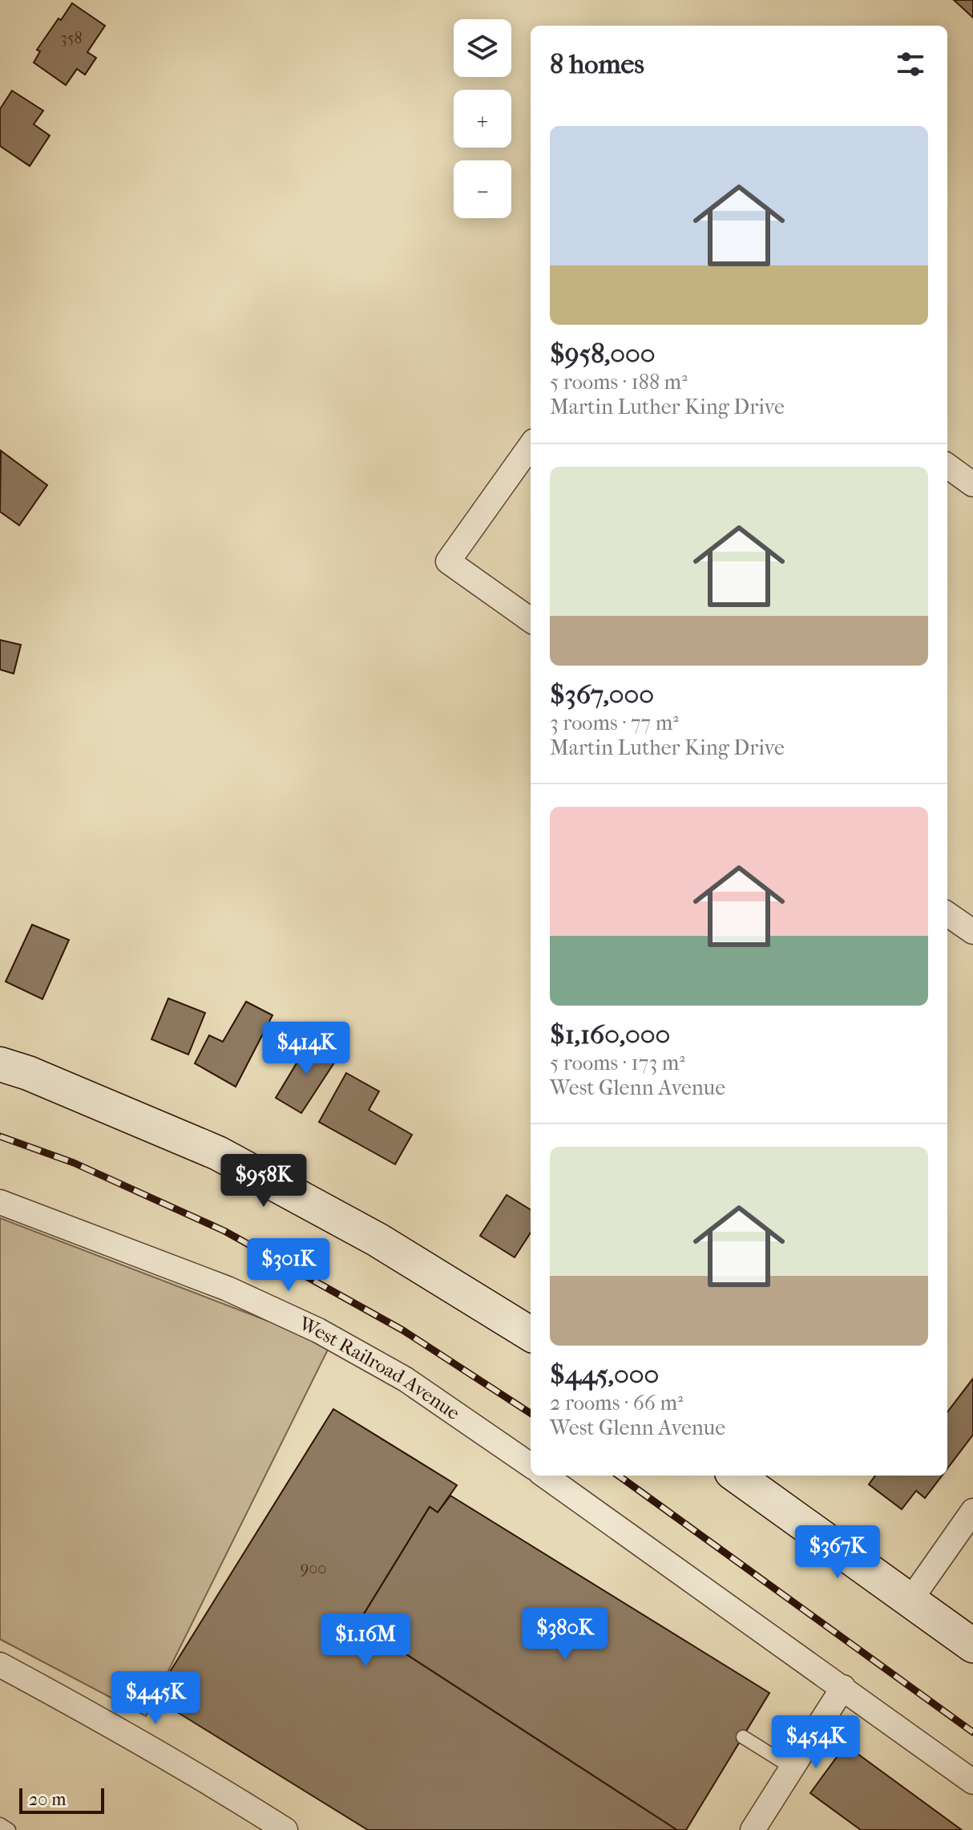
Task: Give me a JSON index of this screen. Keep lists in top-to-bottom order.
{
  "streets": {
    "street": ["West Railroad Avenue"]
  },
  "house_numbers": ["358", "900"],
  "scale_bar": "20 m",
  "page": {
    "map_buttons": ["+", "−"],
    "heading": "8 homes",
    "list": [
      {
        "name": "$958,000",
        "note": "5 rooms · 188 m² · Martin Luther King Drive"
      },
      {
        "name": "$367,000",
        "note": "3 rooms · 77 m² · Martin Luther King Drive"
      },
      {
        "name": "$1,160,000",
        "note": "5 rooms · 173 m² · West Glenn Avenue"
      },
      {
        "name": "$445,000",
        "note": "2 rooms · 66 m² · West Glenn Avenue"
      }
    ],
    "price": [
      "$414K",
      "$958K",
      "$301K",
      "$367K",
      "$380K",
      "$1.16M",
      "$445K",
      "$454K"
    ],
    "scale": "20 m"
  }
}
